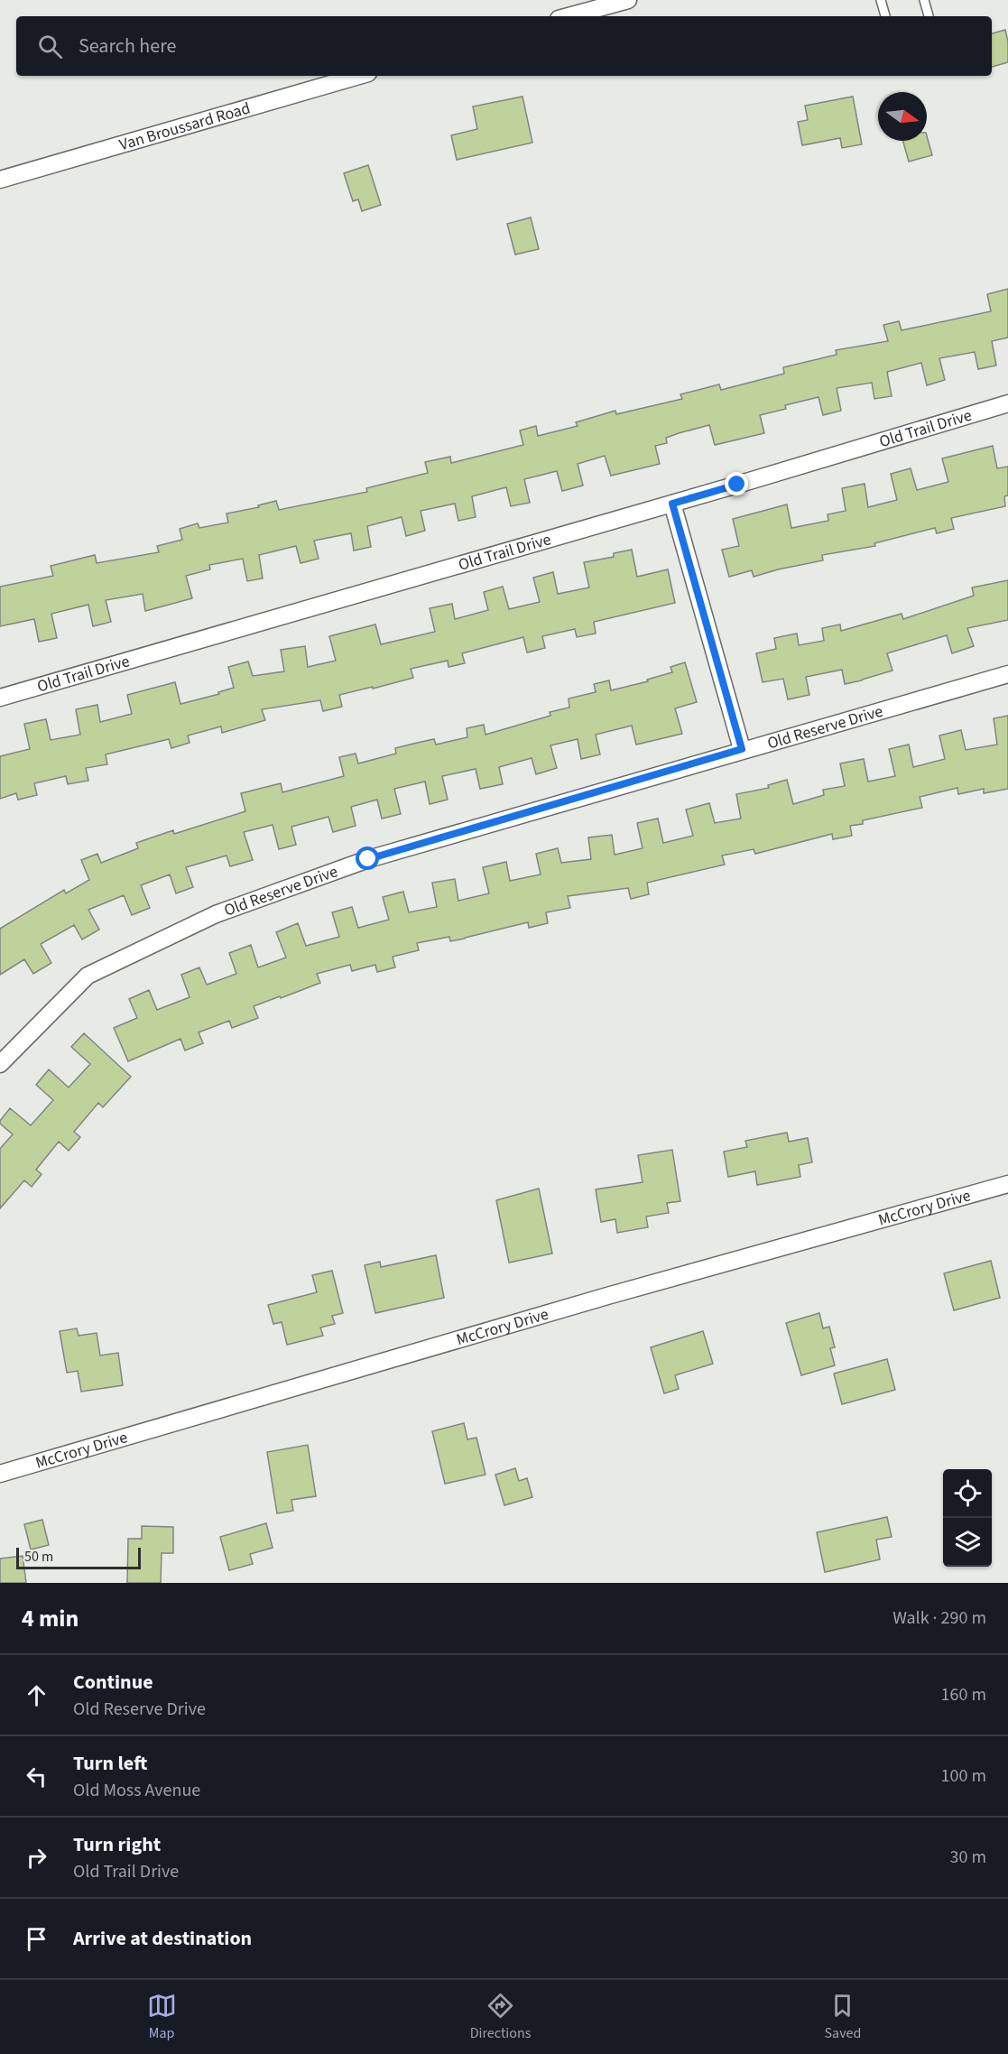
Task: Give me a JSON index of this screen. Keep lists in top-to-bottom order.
{
  "streets": {
    "street": [
      "Van Broussard Road",
      "Old Trail Drive",
      "Old Reserve Drive",
      "McCrory Drive"
    ]
  },
  "scale_bar": "50 m",
  "north": "right",
  "page": {
    "search": "Search here",
    "scale": "50 m",
    "heading": ["4 min", "Walk · 290 m"],
    "list": [
      ["Continue", "Old Reserve Drive", "160 m"],
      ["Turn left", "Old Moss Avenue", "100 m"],
      ["Turn right", "Old Trail Drive", "30 m"],
      "Arrive at destination"
    ],
    "nav": ["Map", "Directions", "Saved"]
  }
}
